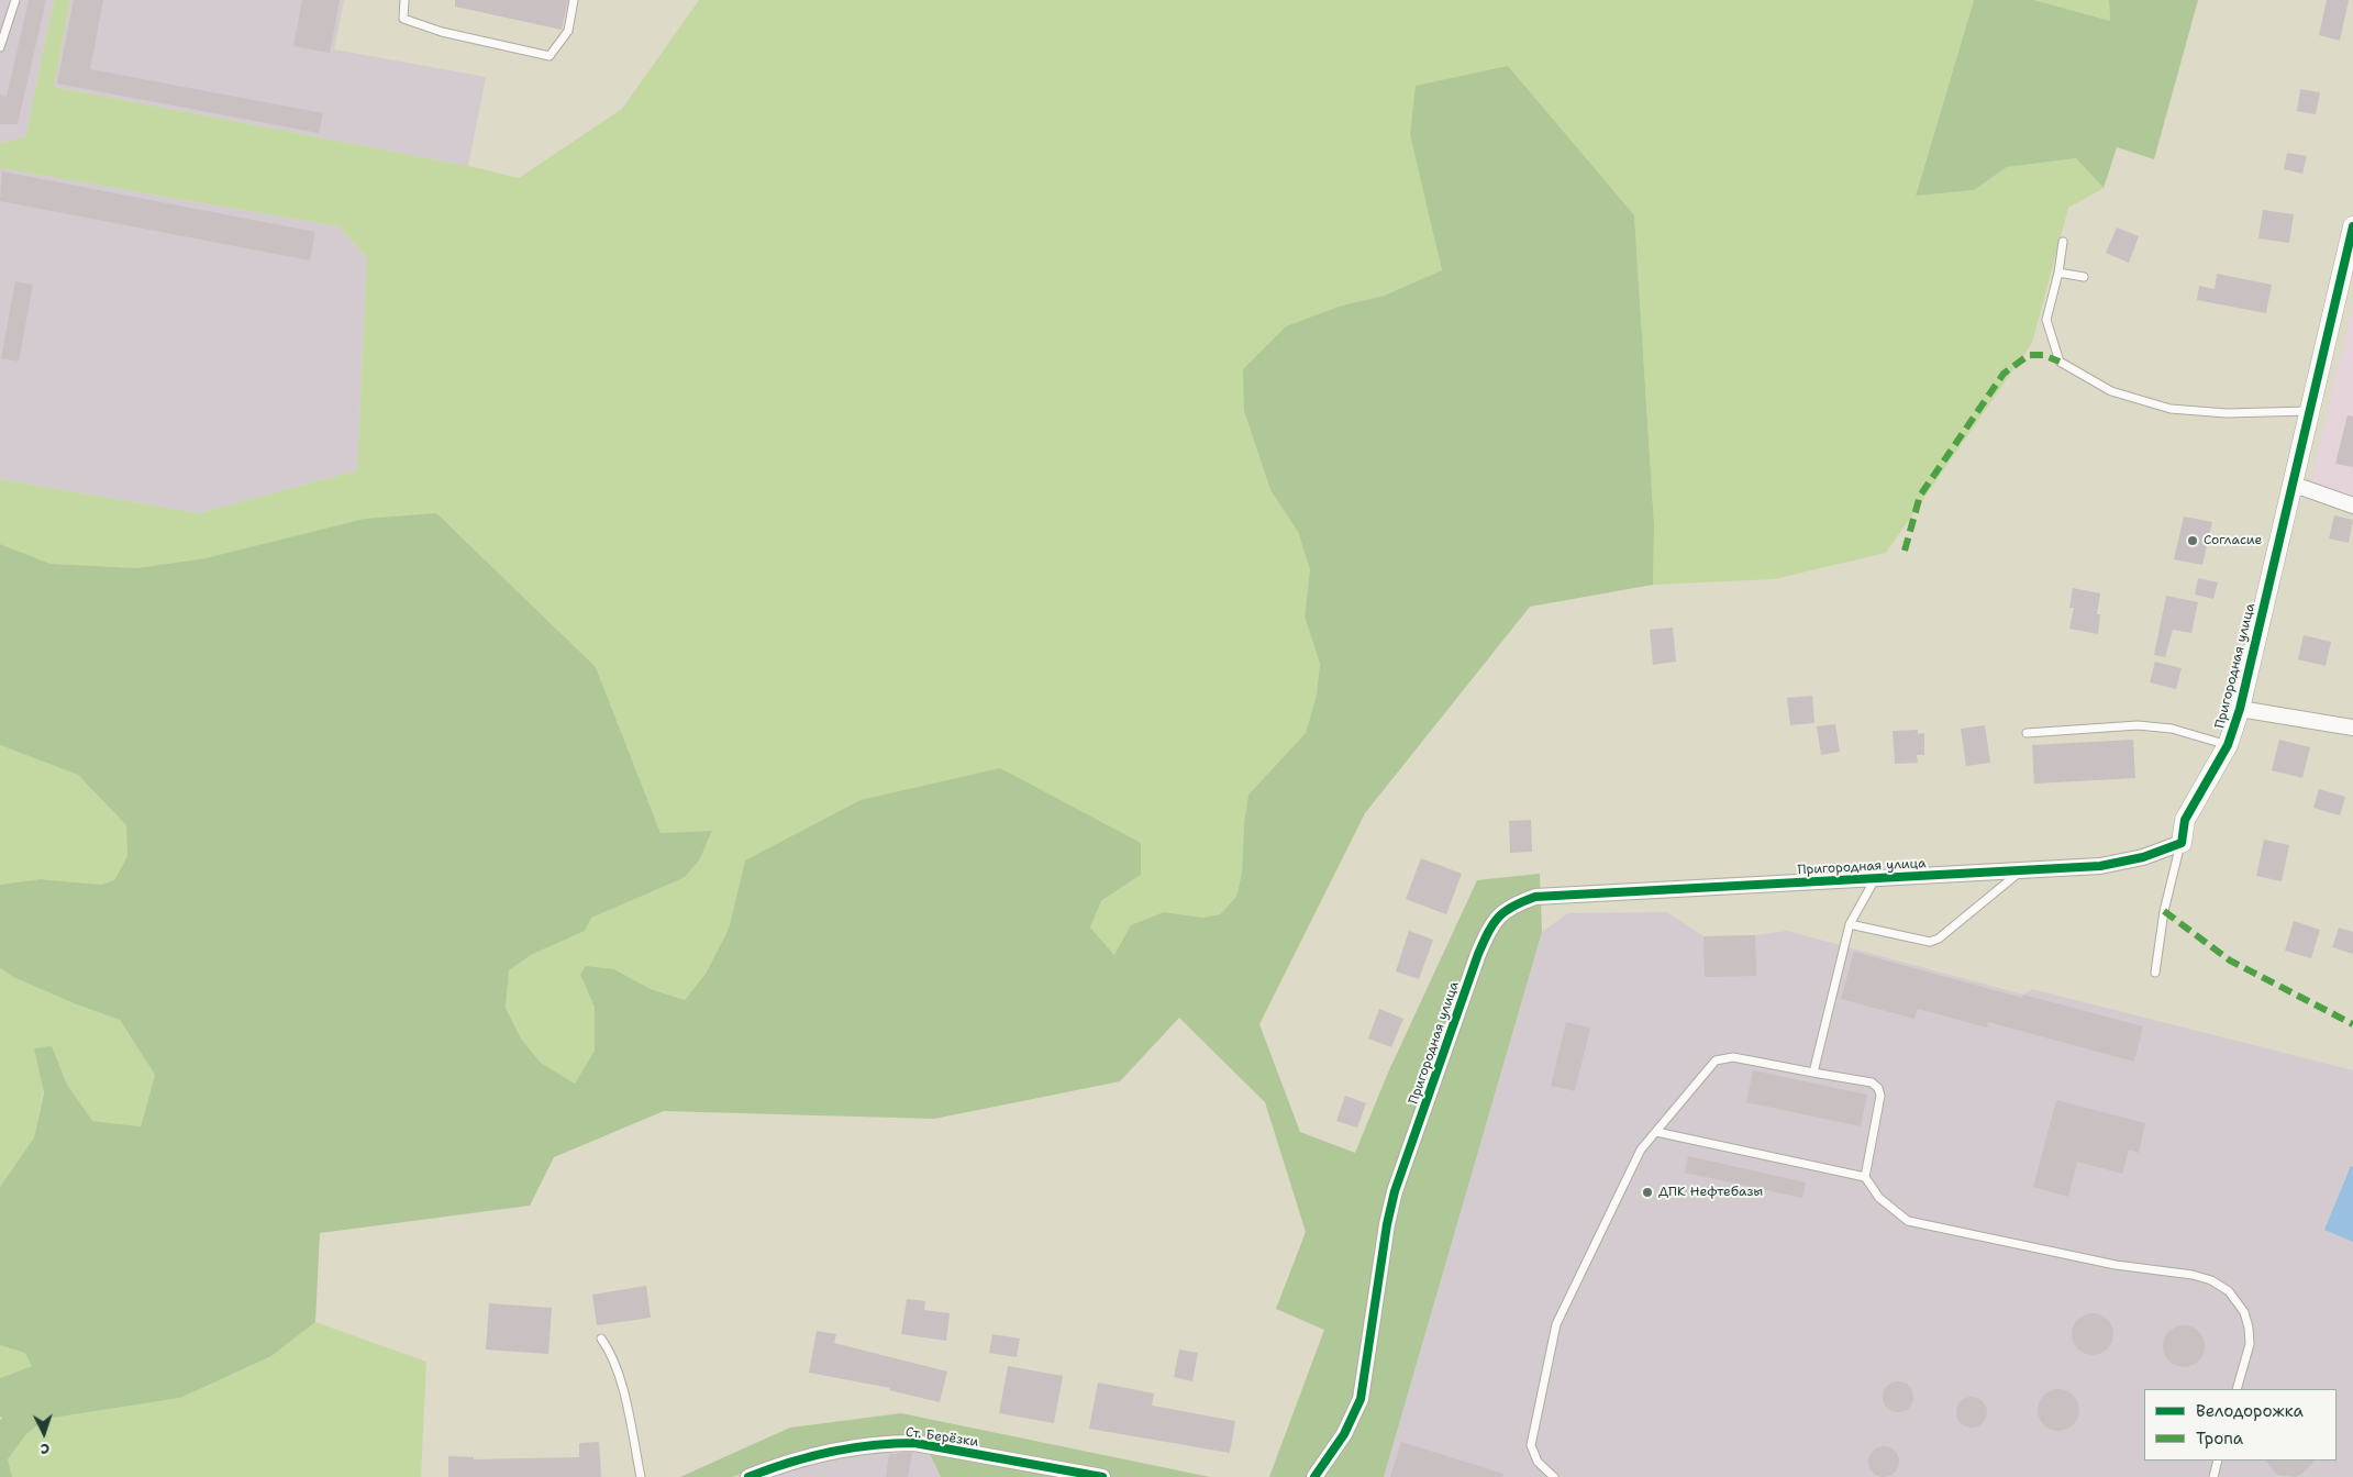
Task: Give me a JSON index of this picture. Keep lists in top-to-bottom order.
{
  "streets": {
    "street": ["Пригородная улица", "Ст. Берёзки"]
  },
  "places": ["Согласие", "ДПК Нефтебазы"],
  "legend": ["Велодорожка", "Тропа"],
  "north": "bottom"
}
